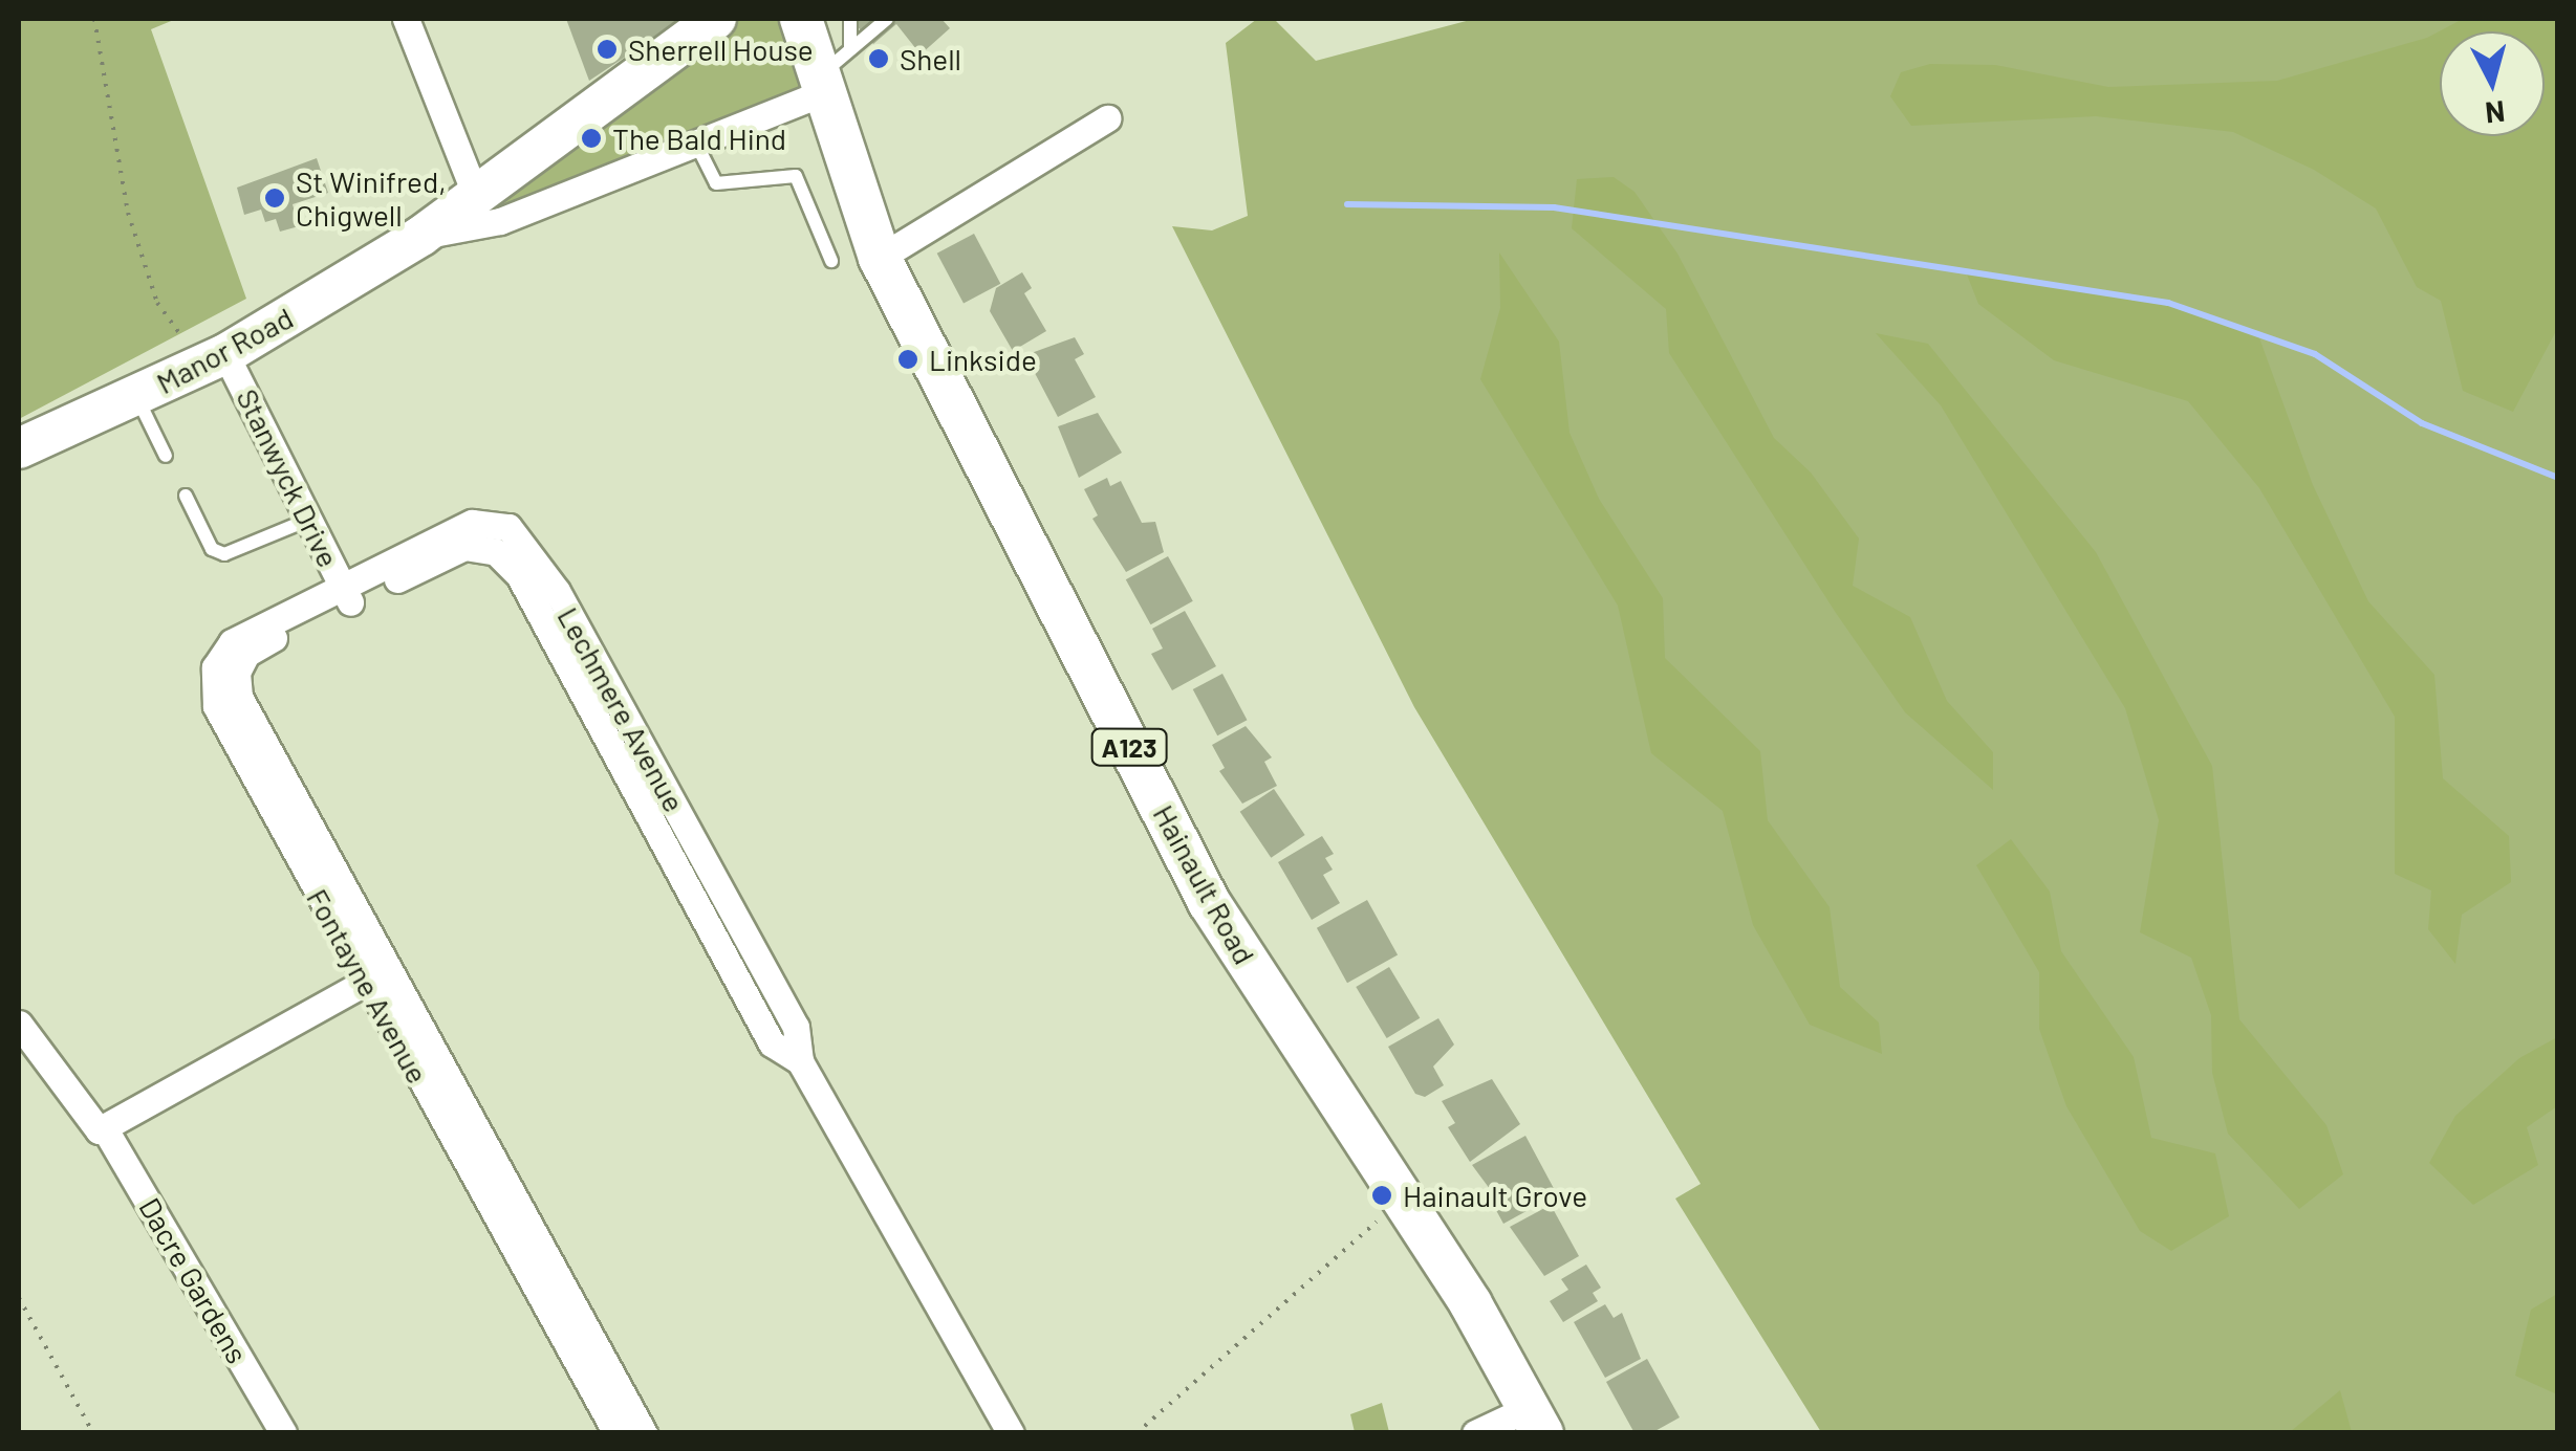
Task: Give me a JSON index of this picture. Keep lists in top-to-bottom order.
{
  "streets": {
    "main road": ["Manor Road", "A123", "Hainault Road"],
    "street": [
      "Stanwyck Drive",
      "Lechmere Avenue",
      "Fontayne Avenue",
      "Dacre Gardens"
    ]
  },
  "crossings": [
    ["Manor Road", "Stanwyck Drive"],
    ["Manor Road", "Hainault Road"],
    ["Stanwyck Drive", "Lechmere Avenue"],
    ["Stanwyck Drive", "Fontayne Avenue"],
    ["Lechmere Avenue", "Fontayne Avenue"]
  ],
  "places": [
    "Sherrell House",
    "Shell",
    "The Bald Hind",
    "St Winifred, Chigwell",
    "Linkside",
    "Hainault Grove"
  ],
  "north": "bottom"
}
